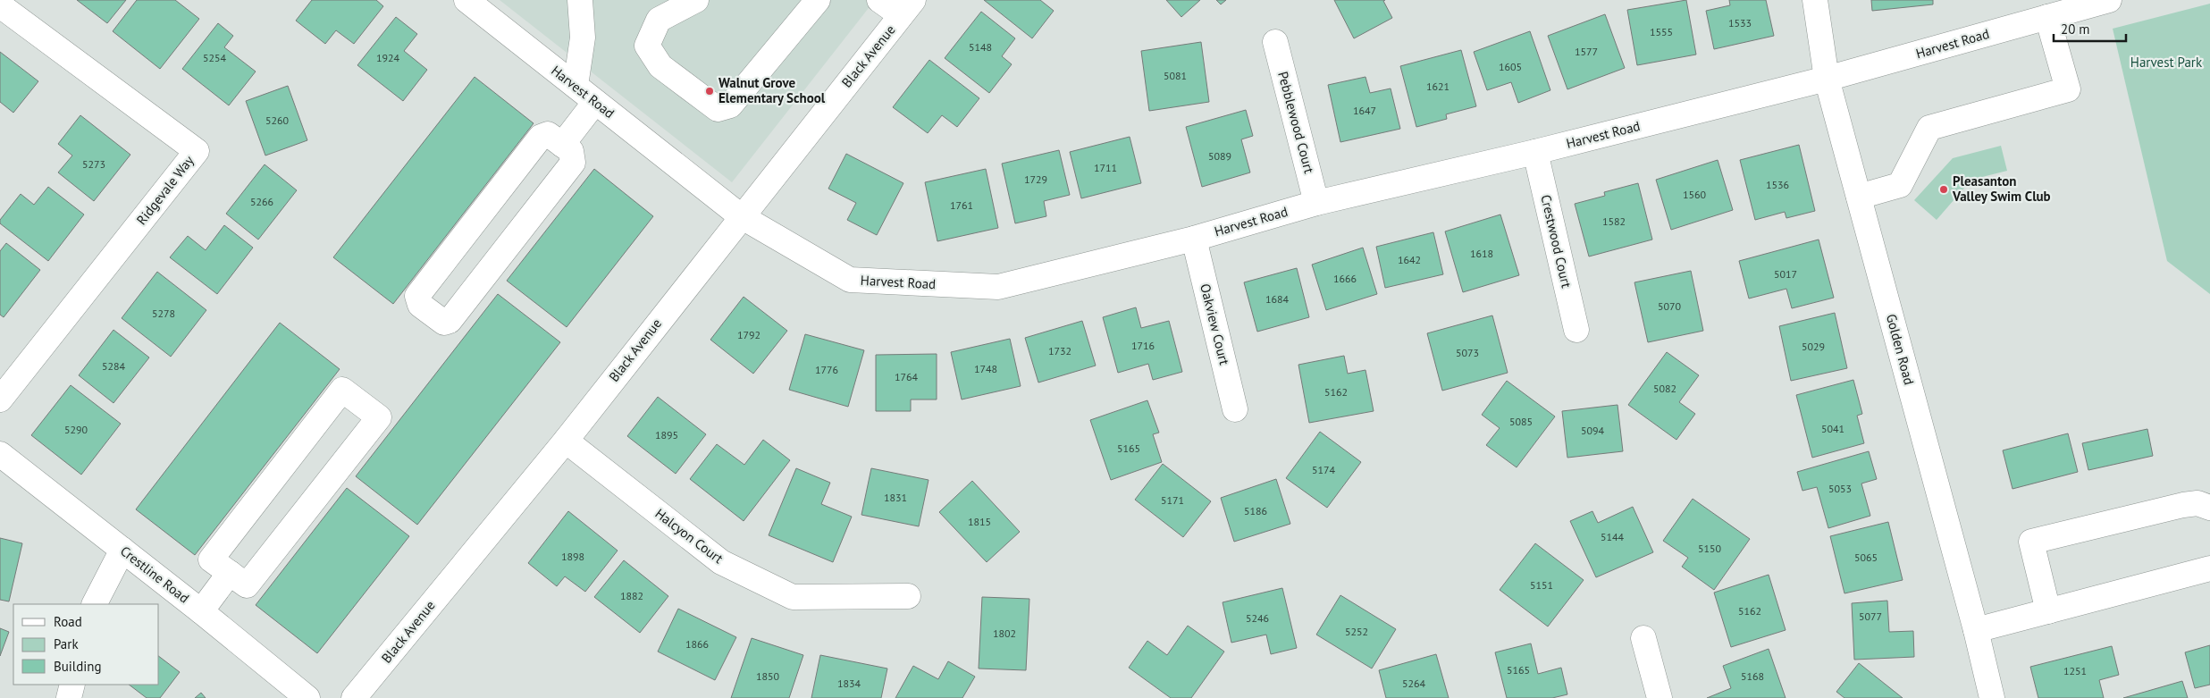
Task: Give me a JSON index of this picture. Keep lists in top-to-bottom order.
{
  "streets": {
    "street": [
      "Harvest Road",
      "Black Avenue",
      "Pebblewood Court",
      "Ridgevale Way",
      "Crestwood Court",
      "Oakview Court",
      "Golden Road",
      "Halcyon Court",
      "Crestline Road"
    ]
  },
  "crossings": [
    ["Harvest Road", "Black Avenue"],
    ["Harvest Road", "Pebblewood Court"],
    ["Harvest Road", "Crestwood Court"],
    ["Harvest Road", "Oakview Court"],
    ["Harvest Road", "Golden Road"],
    ["Black Avenue", "Halcyon Court"]
  ],
  "parks": ["Harvest Park"],
  "places": ["Walnut Grove Elementary School", "Pleasanton Valley Swim Club"],
  "house_numbers": [
    "1533",
    "1555",
    "5148",
    "1577",
    "5254",
    "1924",
    "1605",
    "5081",
    "1621",
    "1647",
    "5260",
    "5089",
    "5273",
    "1711",
    "1729",
    "1536",
    "1560",
    "5266",
    "1761",
    "1582",
    "1618",
    "1642",
    "5017",
    "1666",
    "1684",
    "5070",
    "5278",
    "1792",
    "1716",
    "5029",
    "1732",
    "5073",
    "5284",
    "1748",
    "1776",
    "1764",
    "5082",
    "5162",
    "5085",
    "5041",
    "5290",
    "5094",
    "1895",
    "5165",
    "5174",
    "5053",
    "1831",
    "5171",
    "5186",
    "1815",
    "5144",
    "5150",
    "1898",
    "5065",
    "5151",
    "1882",
    "5162",
    "5077",
    "5246",
    "5252",
    "1802",
    "1866",
    "5165",
    "1251",
    "1850",
    "5168",
    "1834",
    "5264"
  ],
  "legend": ["Road", "Park", "Building"],
  "scale_bar": "20 m"
}
